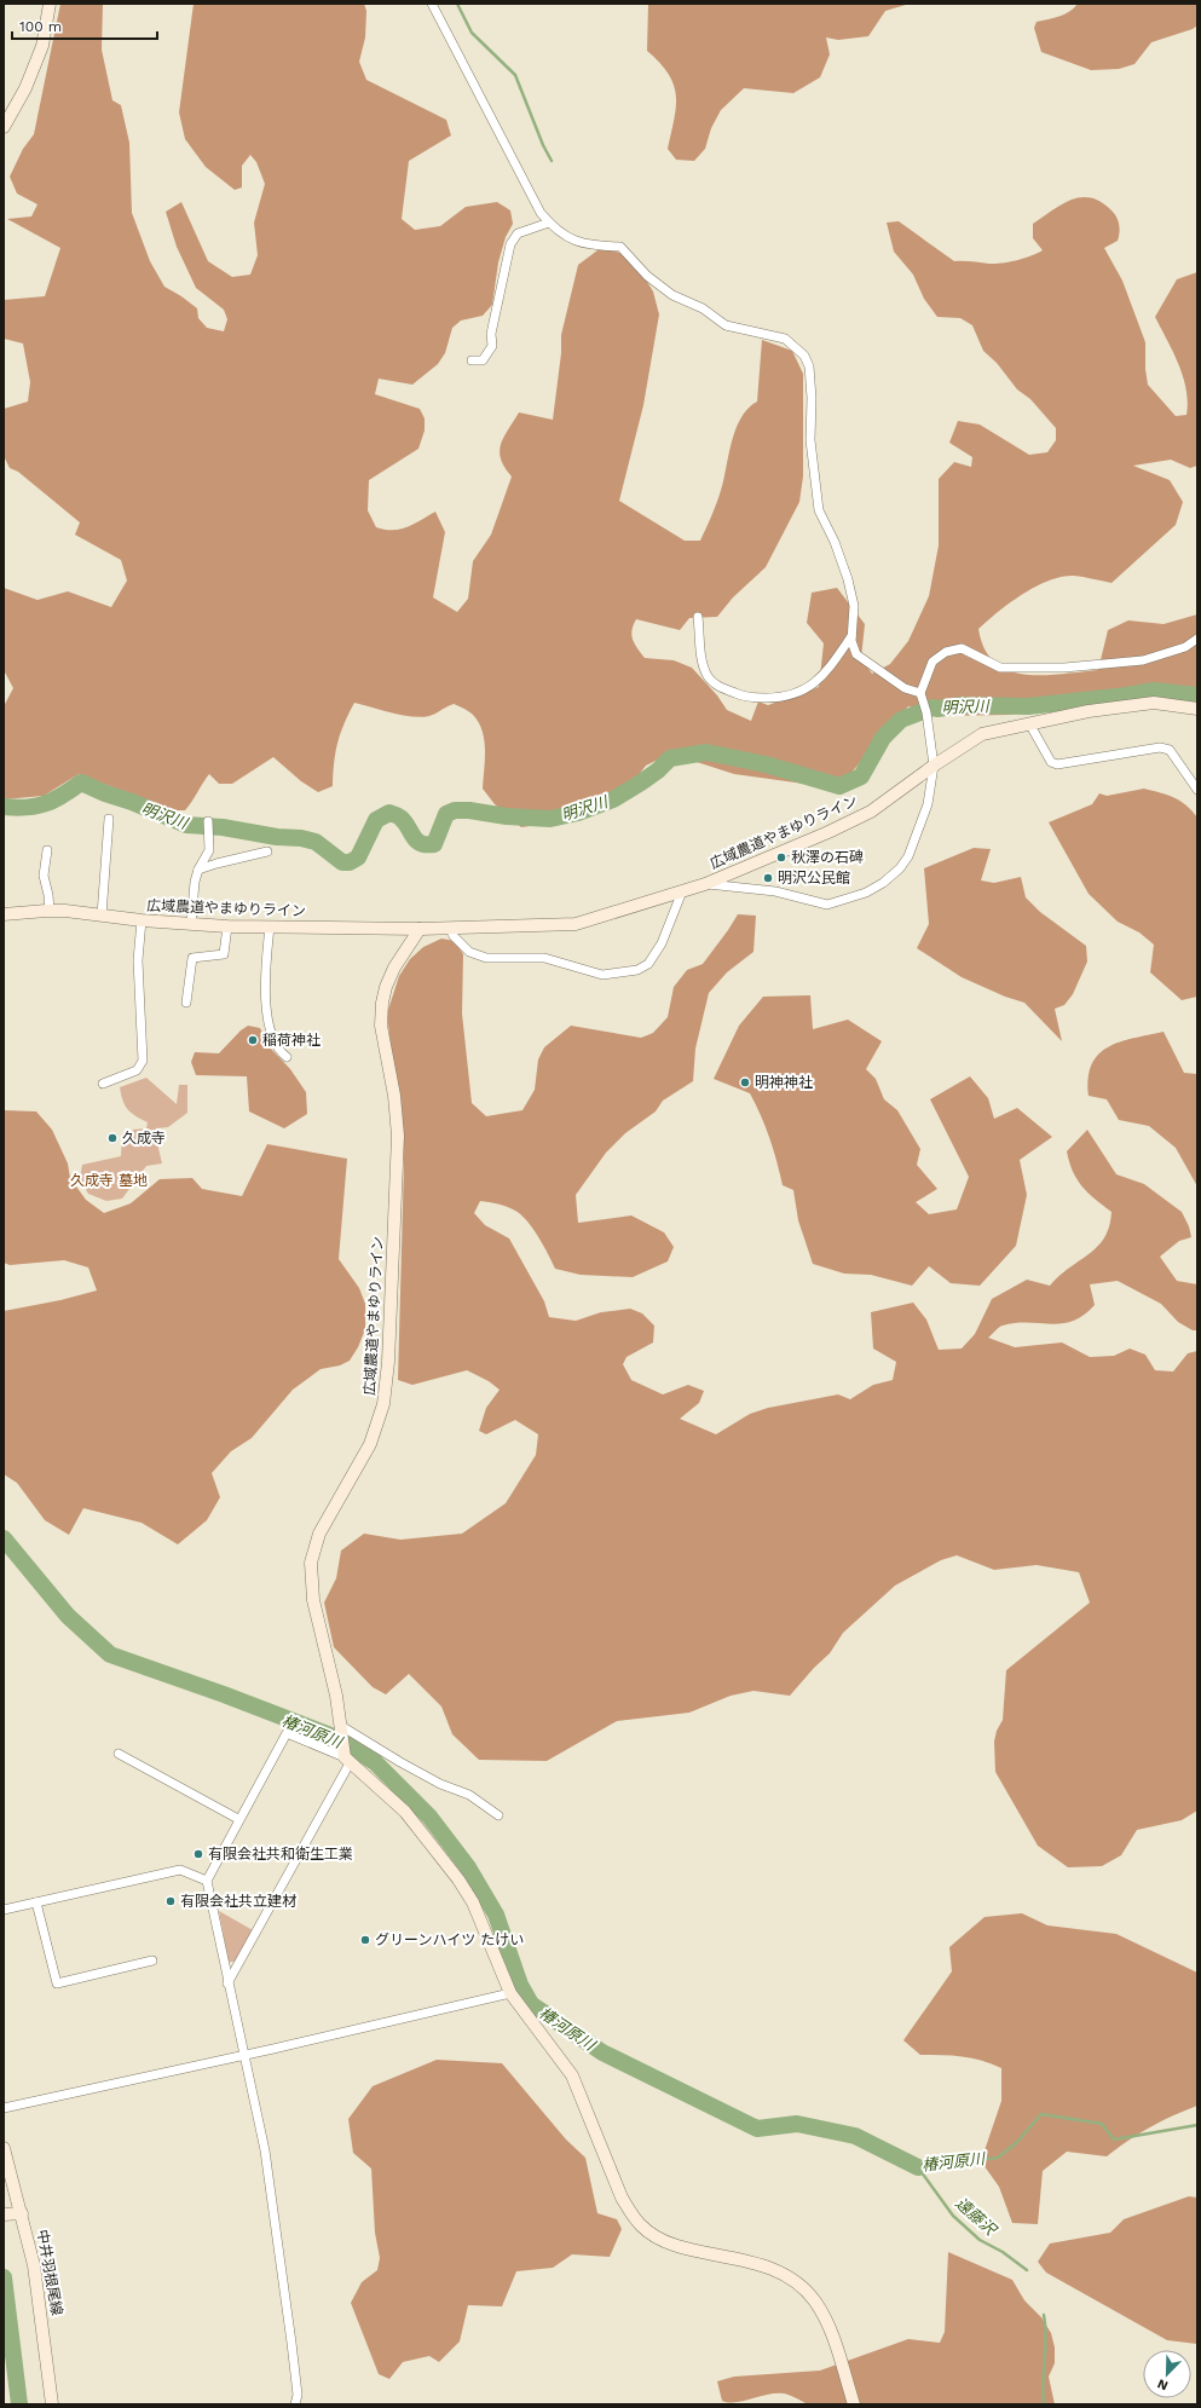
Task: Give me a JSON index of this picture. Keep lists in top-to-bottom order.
{
  "streets": {
    "street": ["広域農道やまゆりライン", "中井羽根尾線"]
  },
  "water": ["明沢川", "椿河原川", "遠藤沢"],
  "parks": ["久成寺 墓地"],
  "places": [
    "秋澤の石碑",
    "明沢公民館",
    "稲荷神社",
    "明神神社",
    "久成寺",
    "有限会社共和衛生工業",
    "有限会社共立建材",
    "グリーンハイツ たけい"
  ],
  "scale_bar": "100 m",
  "north": "bottom left"
}
